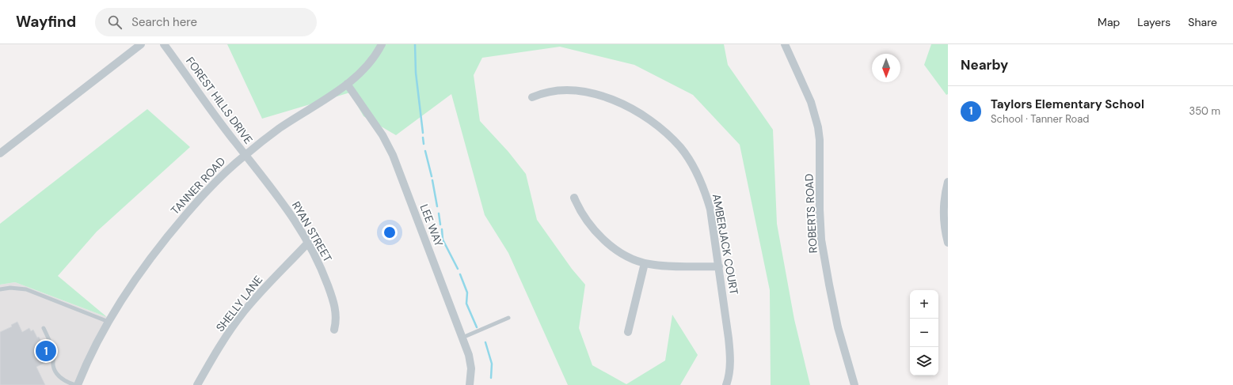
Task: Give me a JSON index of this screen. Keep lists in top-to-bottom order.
{
  "streets": {
    "street": [
      "FOREST HILLS DRIVE",
      "TANNER ROAD",
      "ROBERTS ROAD",
      "LEE WAY",
      "RYAN STREET",
      "AMBERJACK COURT",
      "SHELLY LANE"
    ]
  },
  "crossings": [
    ["FOREST HILLS DRIVE", "TANNER ROAD"],
    ["FOREST HILLS DRIVE", "RYAN STREET"],
    ["TANNER ROAD", "LEE WAY"],
    ["TANNER ROAD", "RYAN STREET"],
    ["RYAN STREET", "SHELLY LANE"]
  ],
  "north": "bottom",
  "page": {
    "header": "Wayfind",
    "search": "Search here",
    "nav": ["Map", "Layers", "Share"],
    "heading": "Nearby",
    "list": [
      {
        "mark": "1",
        "name": "Taylors Elementary School",
        "note": "School · Tanner Road",
        "value": "350 m"
      }
    ],
    "map_buttons": ["+", "−"],
    "pins": "1"
  }
}
